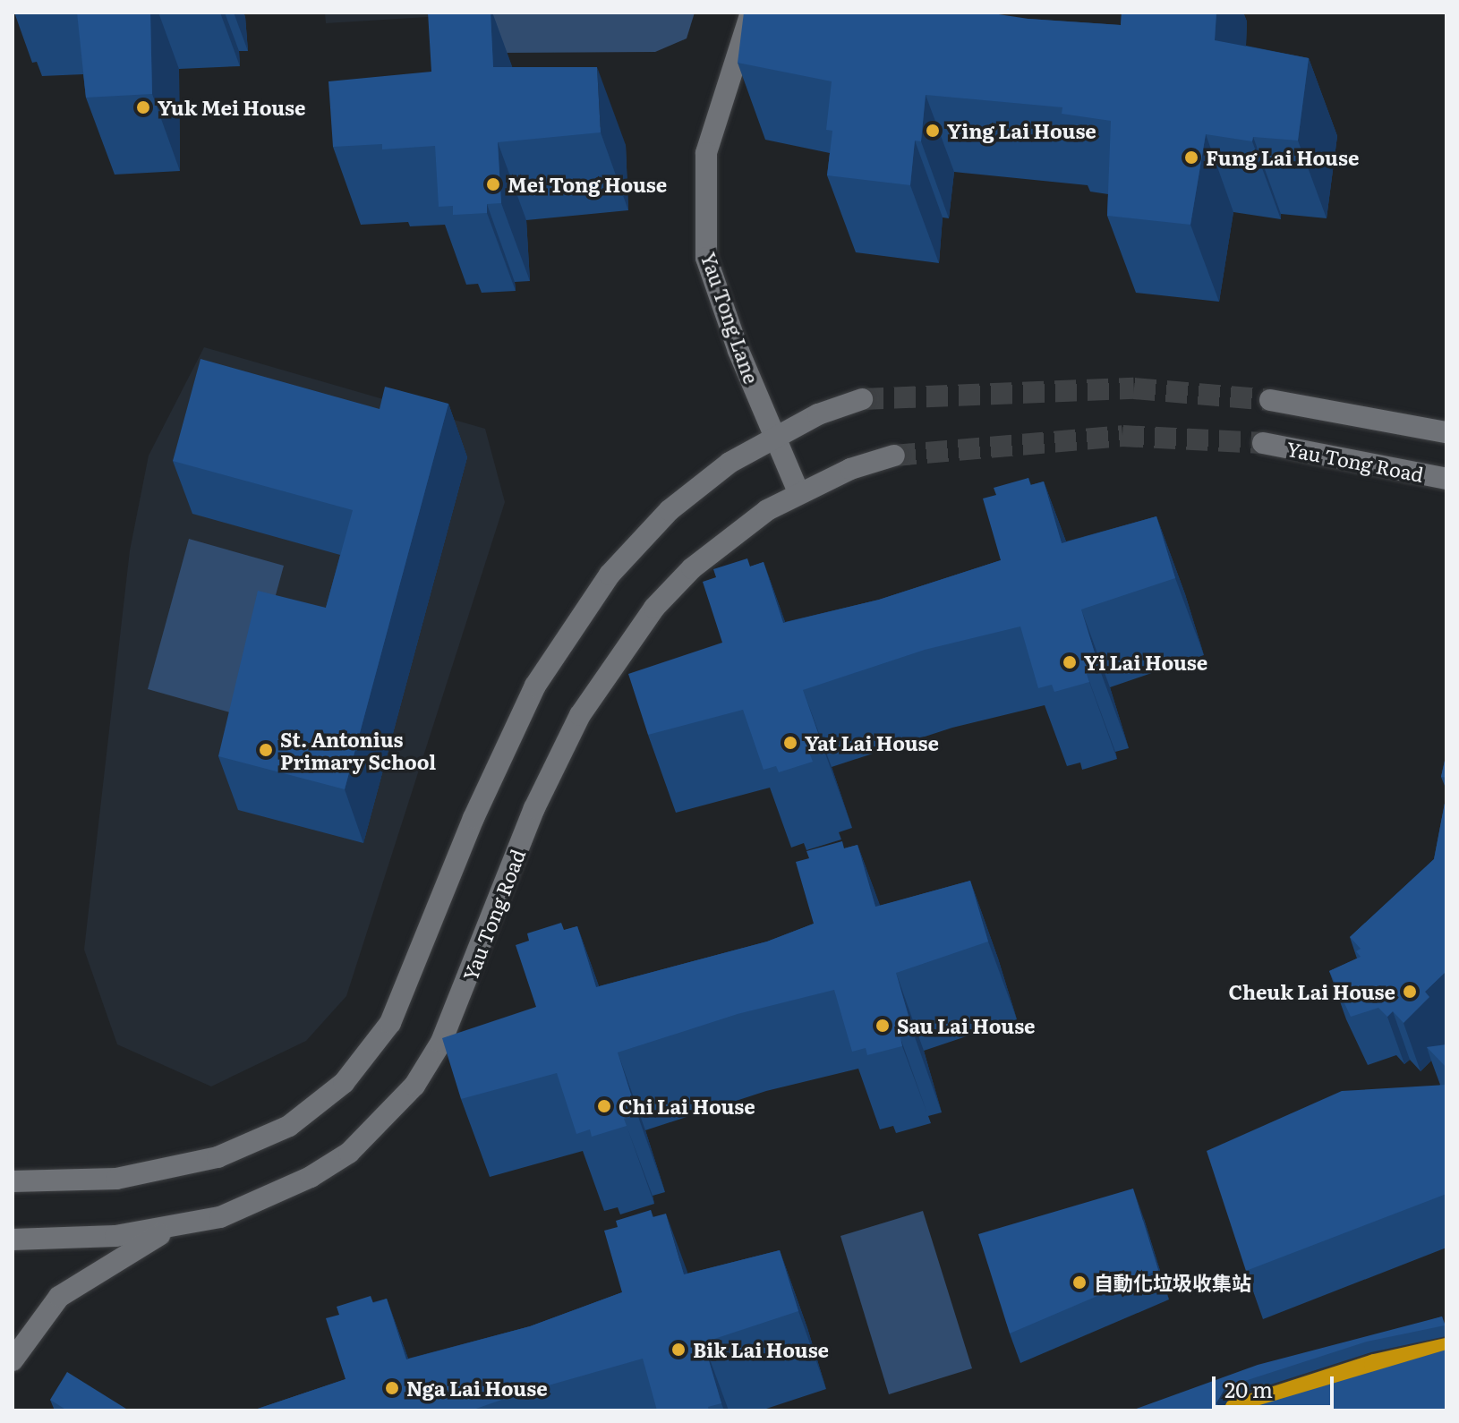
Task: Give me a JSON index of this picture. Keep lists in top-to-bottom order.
{
  "streets": {
    "street": ["Yau Tong Lane", "Yau Tong Road"]
  },
  "crossings": [
    ["Yau Tong Lane", "Yau Tong Road"]
  ],
  "places": [
    "Yuk Mei House",
    "Ying Lai House",
    "Fung Lai House",
    "Mei Tong House",
    "Yi Lai House",
    "Yat Lai House",
    "St. Antonius Primary School",
    "Cheuk Lai House",
    "Sau Lai House",
    "Chi Lai House",
    "自動化垃圾收集站",
    "Bik Lai House",
    "Nga Lai House"
  ],
  "scale_bar": "20 m"
}
